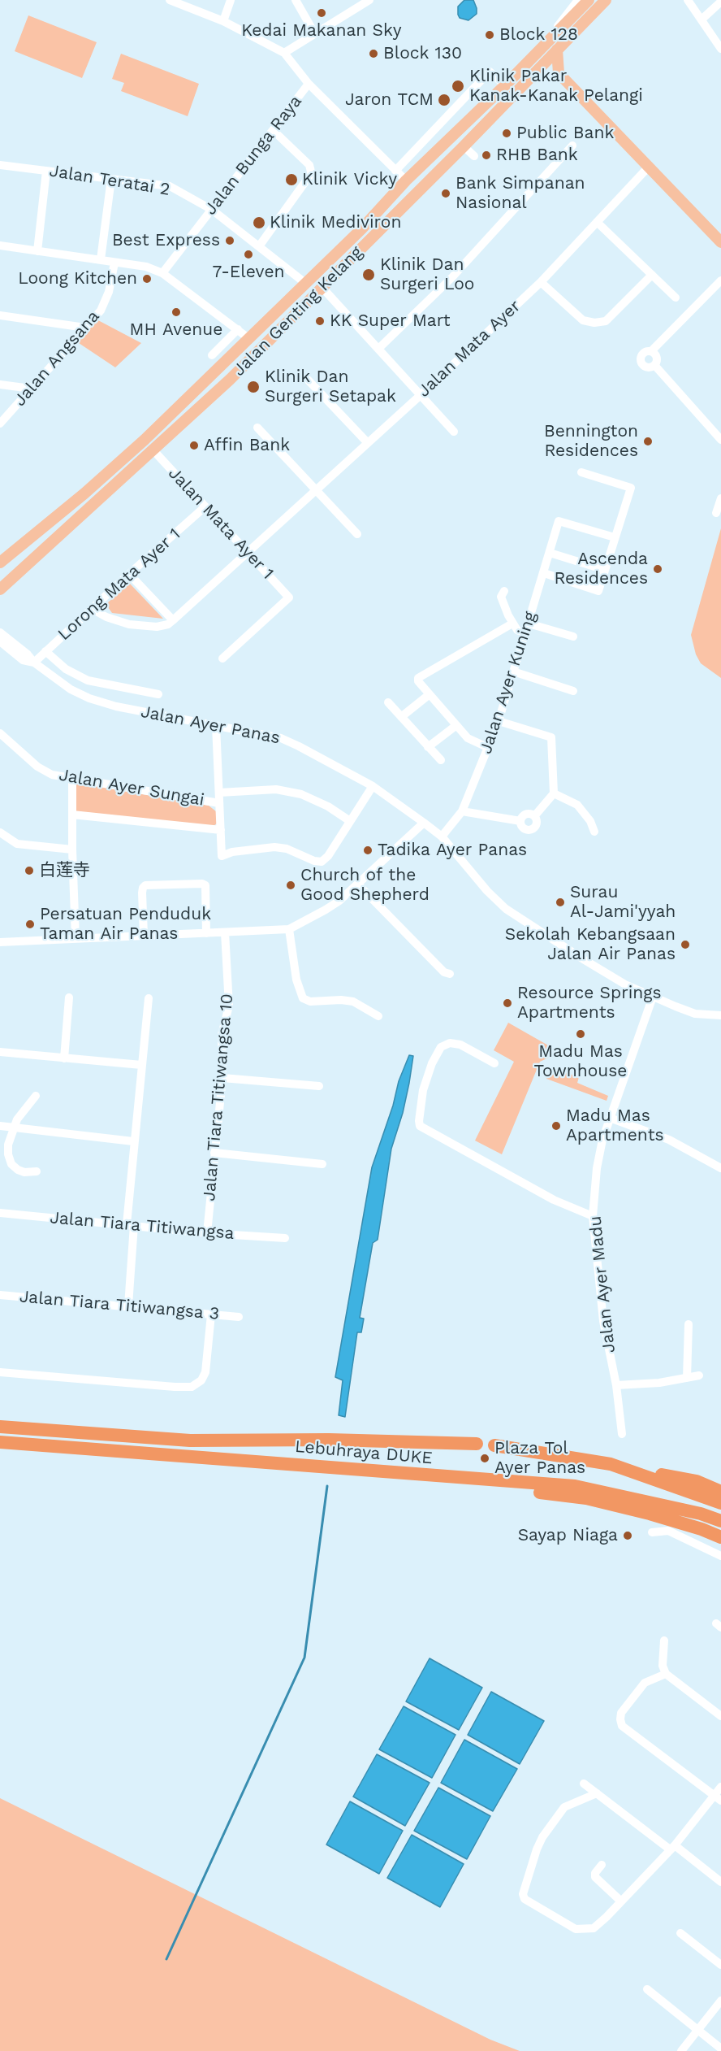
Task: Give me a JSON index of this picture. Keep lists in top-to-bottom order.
{
  "streets": {
    "highway": ["Lebuhraya DUKE"],
    "main road": ["Jalan Genting Kelang"],
    "street": [
      "Jalan Bunga Raya",
      "Jalan Teratai 2",
      "Jalan Mata Ayer",
      "Jalan Angsana",
      "Jalan Mata Ayer 1",
      "Lorong Mata Ayer 1",
      "Jalan Ayer Kuning",
      "Jalan Ayer Panas",
      "Jalan Ayer Sungai",
      "Jalan Tiara Titiwangsa 10",
      "Jalan Tiara Titiwangsa",
      "Jalan Ayer Madu",
      "Jalan Tiara Titiwangsa 3"
    ]
  },
  "crossings": [
    ["Jalan Bunga Raya", "Jalan Teratai 2"],
    ["Jalan Teratai 2", "Jalan Genting Kelang"],
    ["Jalan Genting Kelang", "Jalan Mata Ayer 1"],
    ["Jalan Mata Ayer", "Jalan Mata Ayer 1"],
    ["Jalan Mata Ayer 1", "Lorong Mata Ayer 1"],
    ["Lorong Mata Ayer 1", "Jalan Ayer Panas"],
    ["Jalan Ayer Kuning", "Jalan Ayer Panas"],
    ["Jalan Ayer Panas", "Jalan Ayer Madu"],
    ["Jalan Tiara Titiwangsa 10", "Jalan Tiara Titiwangsa"]
  ],
  "places": [
    "Kedai Makanan Sky",
    "Block 128",
    "Block 130",
    "Klinik Pakar Kanak-Kanak Pelangi",
    "Jaron TCM",
    "Public Bank",
    "RHB Bank",
    "Klinik Vicky",
    "Bank Simpanan Nasional",
    "Klinik Mediviron",
    "Best Express",
    "7-Eleven",
    "Klinik Dan Surgeri Loo",
    "Loong Kitchen",
    "MH Avenue",
    "KK Super Mart",
    "Klinik Dan Surgeri Setapak",
    "Bennington Residences",
    "Affin Bank",
    "Ascenda Residences",
    "Tadika Ayer Panas",
    "白莲寺",
    "Church of the Good Shepherd",
    "Surau Al-Jami'yyah",
    "Persatuan Penduduk Taman Air Panas",
    "Sekolah Kebangsaan Jalan Air Panas",
    "Resource Springs Apartments",
    "Madu Mas Townhouse",
    "Madu Mas Apartments",
    "Plaza Tol Ayer Panas",
    "Sayap Niaga"
  ]
}
